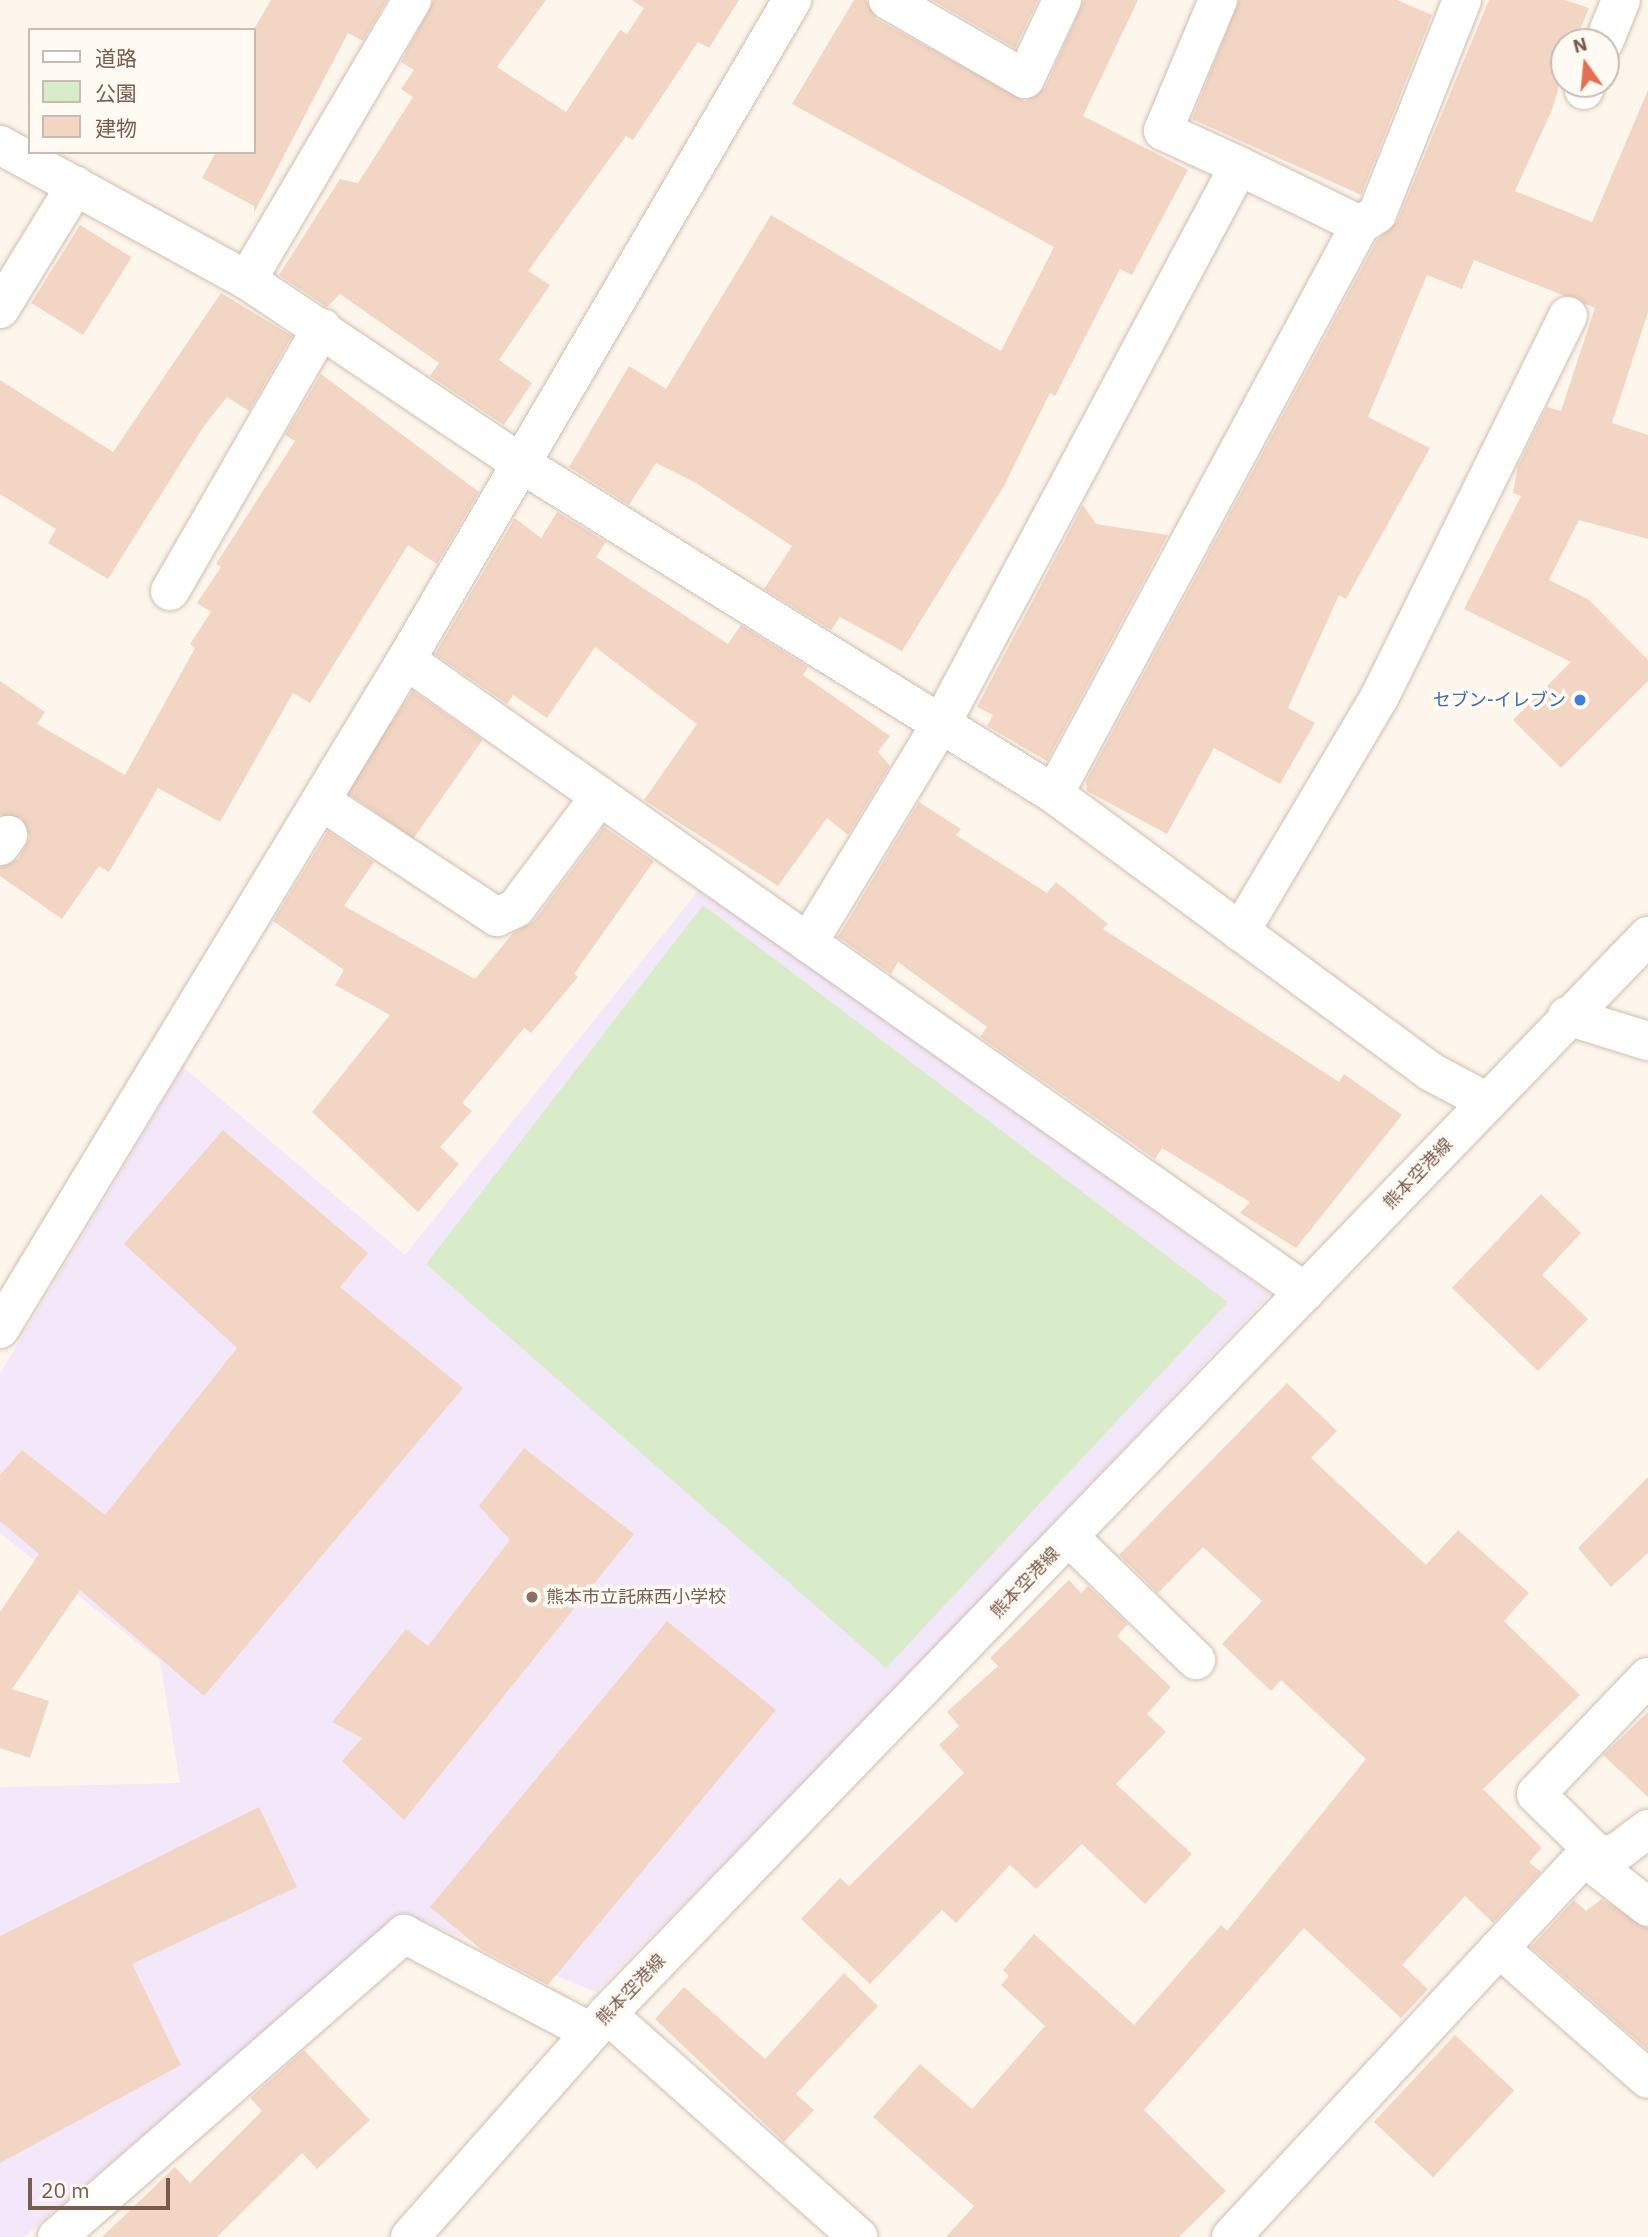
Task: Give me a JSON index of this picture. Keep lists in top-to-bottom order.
{
  "streets": {
    "street": ["熊本空港線"]
  },
  "places": ["セブン-イレブン", "熊本市立託麻西小学校"],
  "legend": ["道路", "公園", "建物"],
  "scale_bar": "20 m",
  "north": "top"
}
